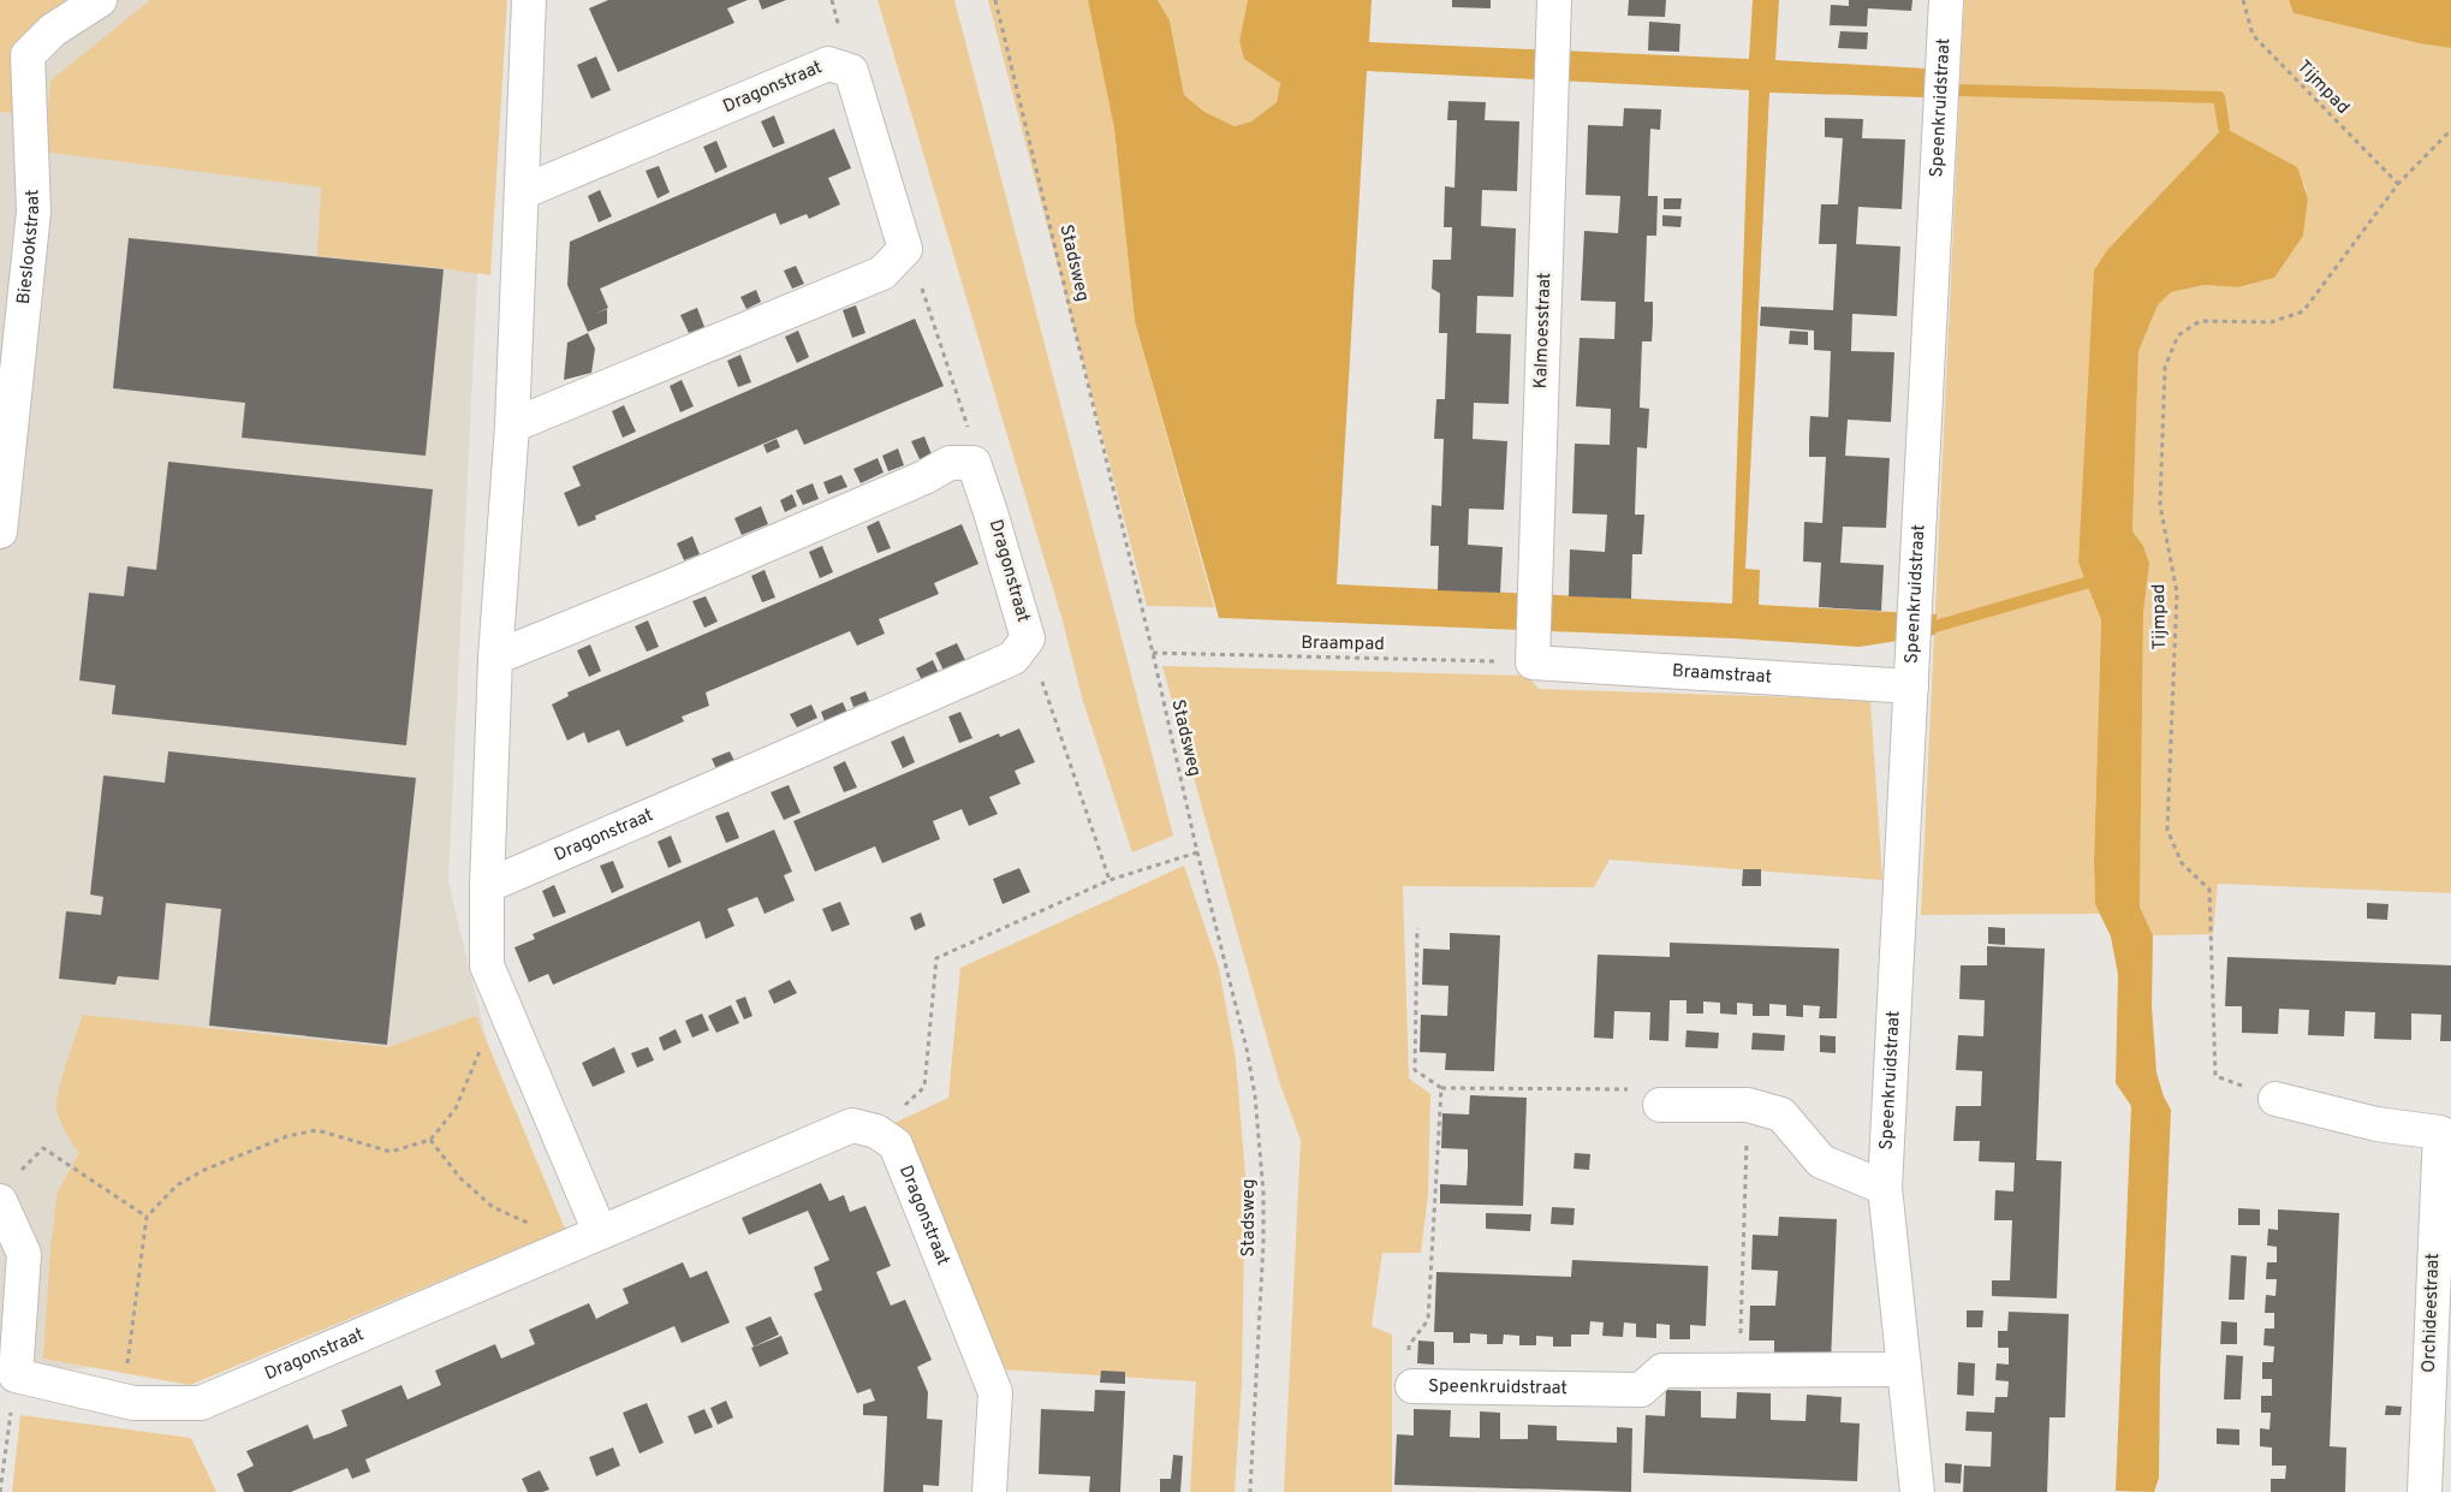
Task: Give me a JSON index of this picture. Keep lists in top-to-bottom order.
{
  "streets": {
    "street": [
      "Dragonstraat",
      "Speenkruidstraat",
      "Bieslookstraat",
      "Kalmoesstraat",
      "Braamstraat",
      "Orchideestraat"
    ],
    "path": ["Tijmpad", "Stadsweg", "Braampad"]
  },
  "crossings": [
    ["Tijmpad", "Orchideestraat"],
    ["Speenkruidstraat", "Braamstraat"],
    ["Stadsweg", "Braampad"],
    ["Kalmoesstraat", "Braampad"],
    ["Kalmoesstraat", "Braamstraat"],
    ["Braampad", "Braamstraat"]
  ]
}
